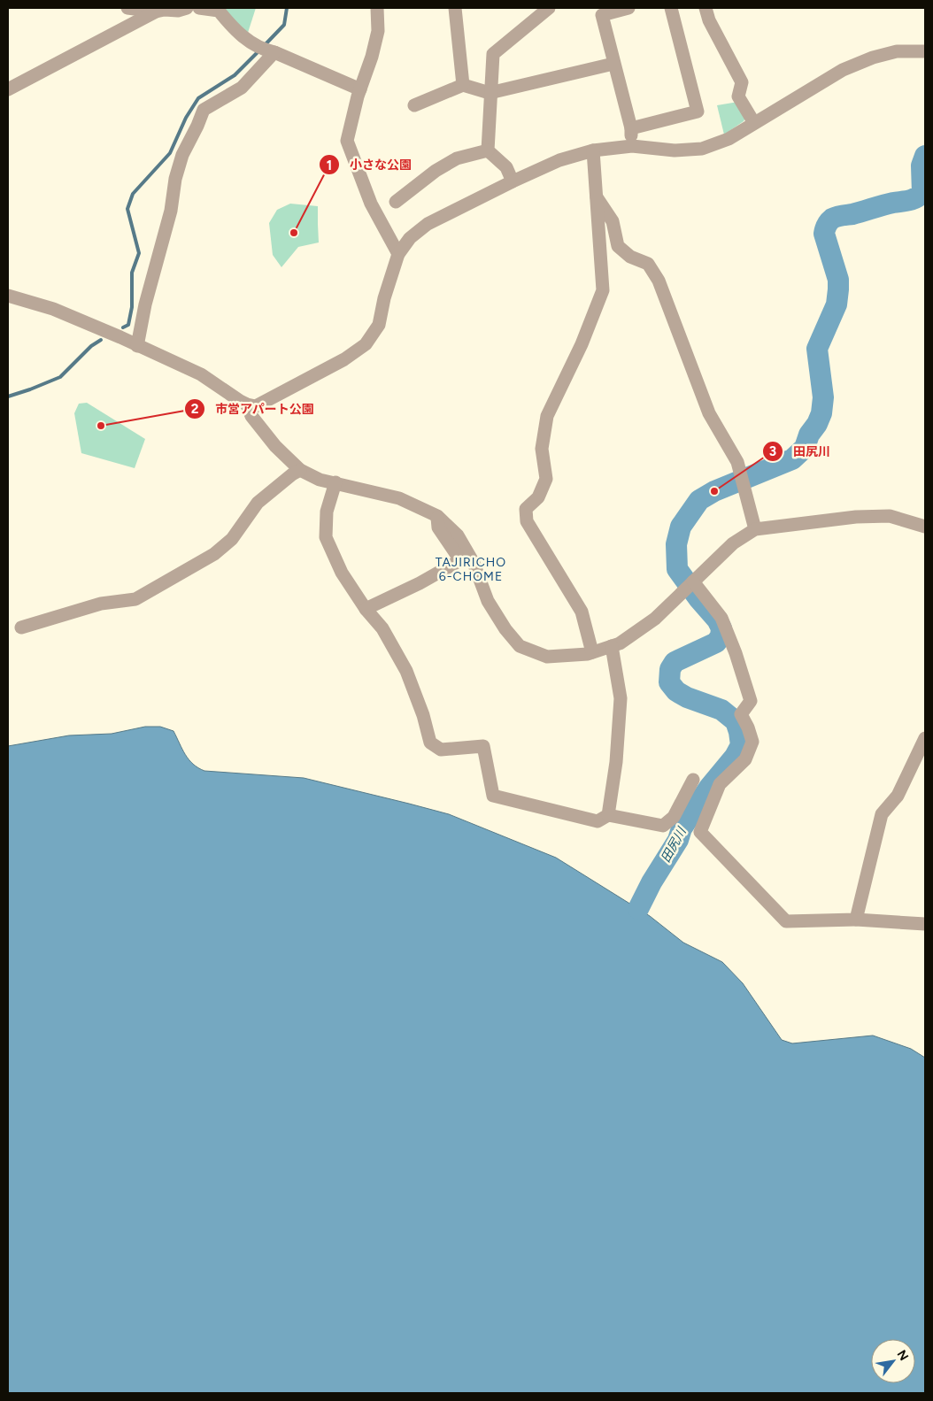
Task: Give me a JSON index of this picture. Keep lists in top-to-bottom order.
{
  "districts": ["TAJIRICHO 6-CHOME"],
  "water": ["田尻川"],
  "places": ["小さな公園", "市営アパート公園", "田尻川"],
  "north": "top right"
}
